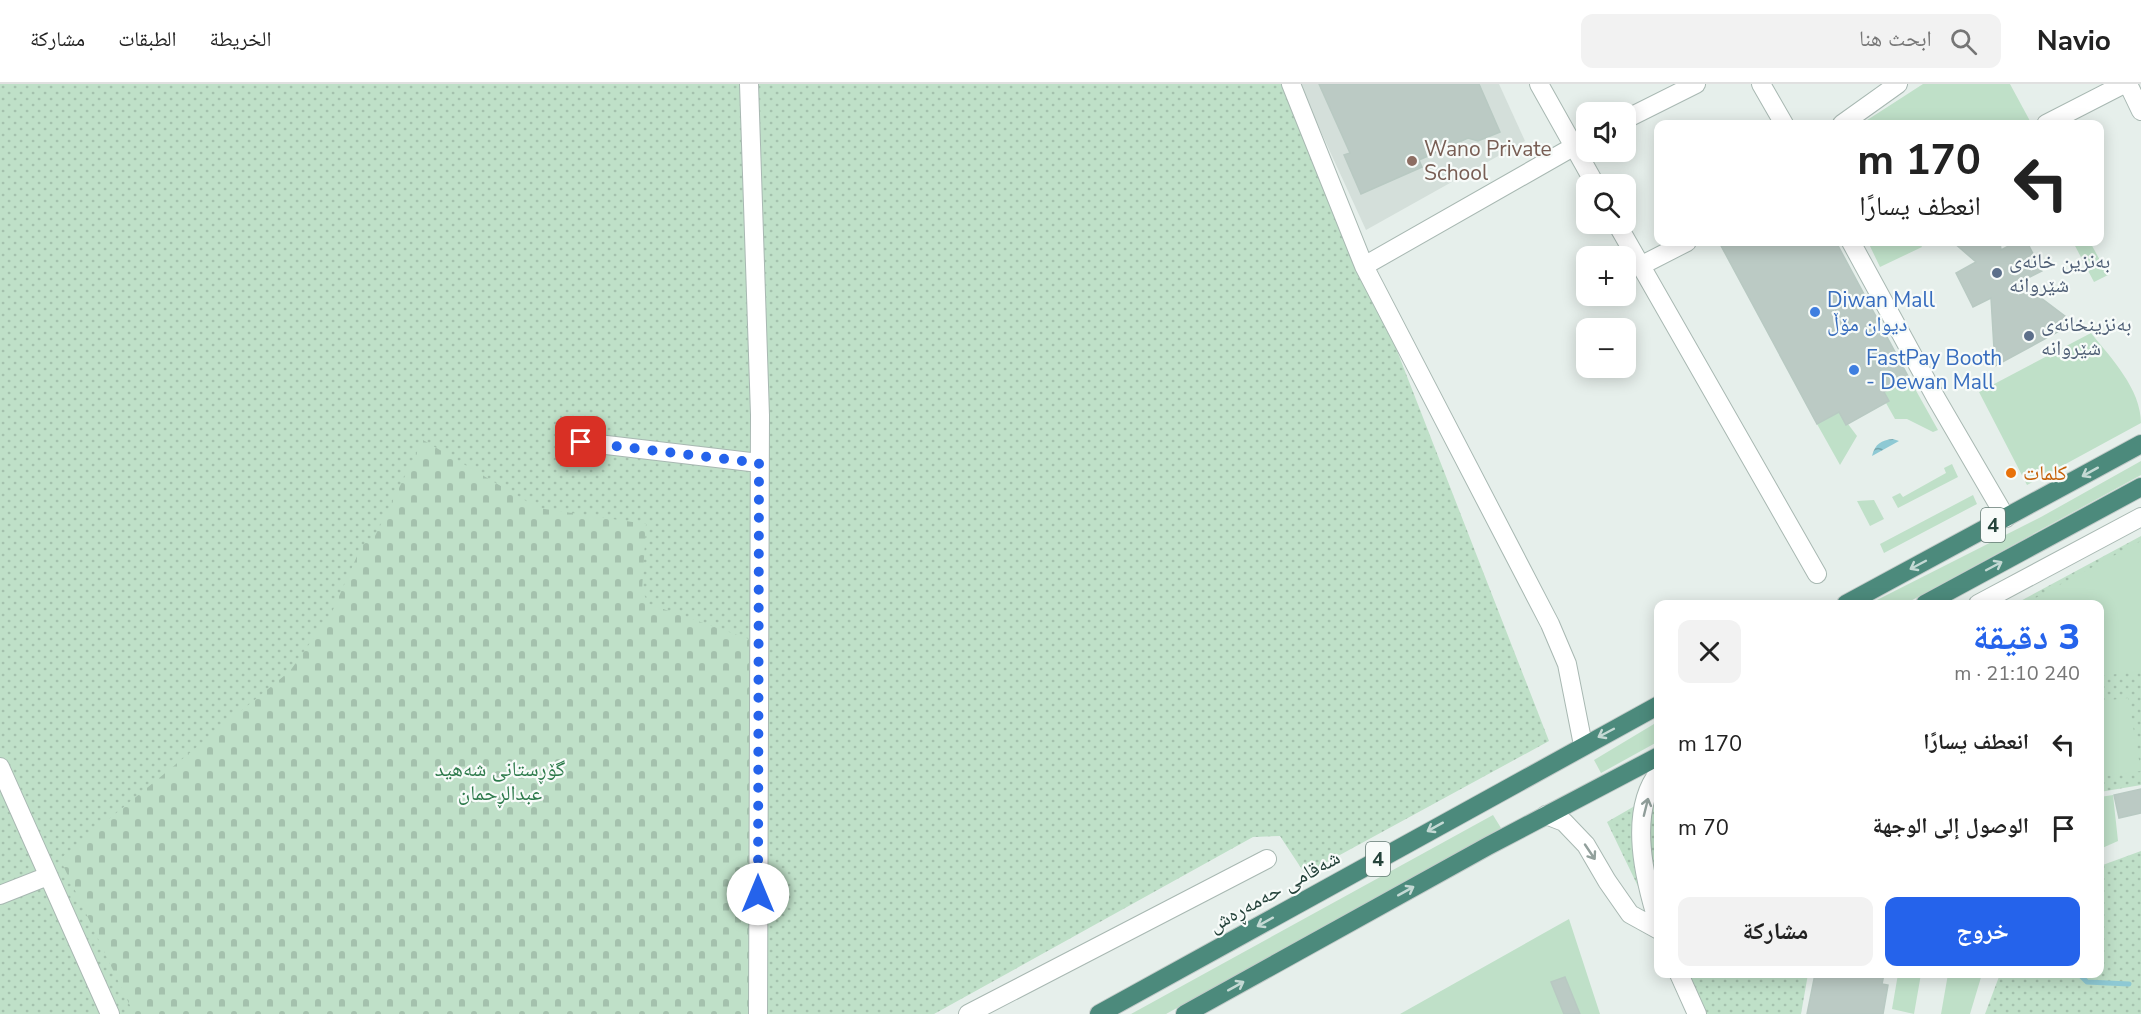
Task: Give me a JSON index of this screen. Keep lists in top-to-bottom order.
{
  "streets": {
    "highway": ["4", "شەقامی حەمەڕەش"]
  },
  "parks": ["گۆڕستانی شەهید عبدالڕحمان"],
  "places": [
    "Wano Private School",
    "بەنزین خانەی شێروانە",
    "Diwan Mall دیوان مۆڵ",
    "بەنزینخانەی شێروانە",
    "FastPay Booth - Dewan Mall",
    "كلمات"
  ],
  "page": {
    "header": "Navio",
    "search": "ابحث هنا",
    "nav": ["الخريطة", "الطبقات", "مشاركة"],
    "map_buttons": ["+", "−"],
    "turn": ["170 m", "انعطف يسارًا"],
    "heading": ["3 دقيقة", "240 m · 21:10"],
    "list": [
      {
        "name": "انعطف يسارًا",
        "value": "170 m"
      },
      {
        "name": "الوصول إلى الوجهة",
        "value": "70 m"
      }
    ],
    "buttons": ["خروج", "مشاركة"]
  }
}
